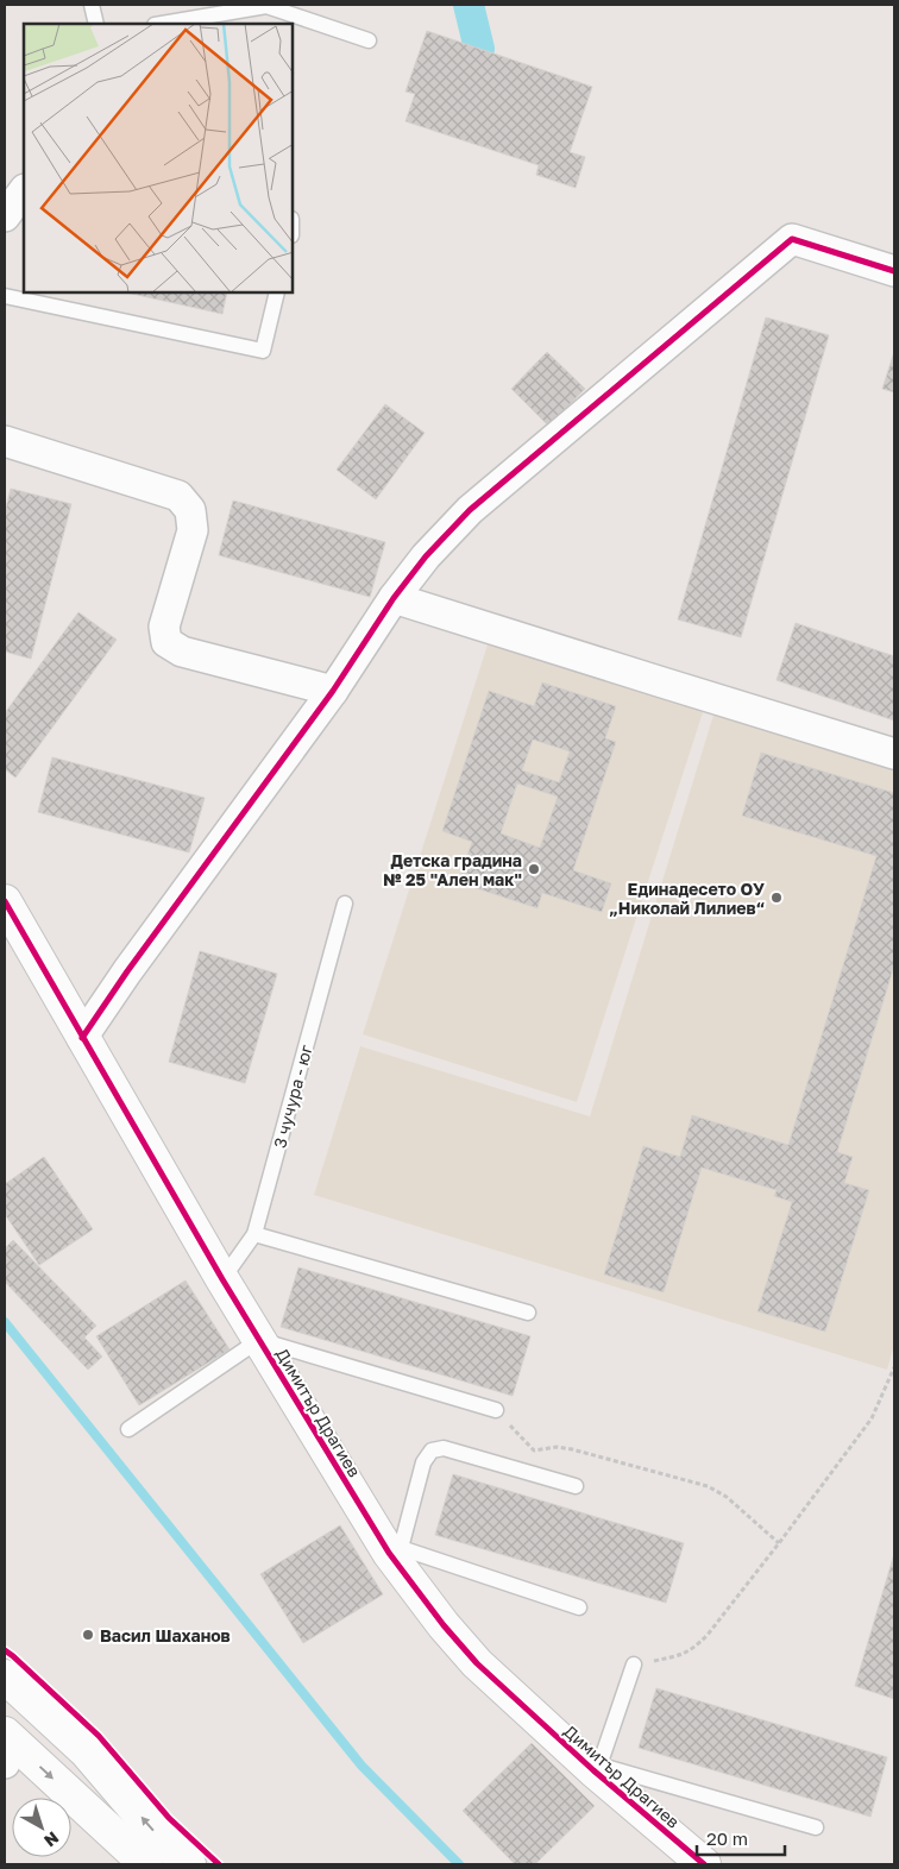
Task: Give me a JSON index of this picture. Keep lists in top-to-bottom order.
{
  "streets": {
    "street": ["Димитър Драгиев"],
    "lane": ["3 чучура - юг"]
  },
  "crossings": [
    ["3 чучура - юг", "Димитър Драгиев"]
  ],
  "places": ["Детска градина № 25 \"Ален мак\"", "Единадесето ОУ „Николай Лилиев“", "Васил Шаханов"],
  "scale_bar": "20 m",
  "north": "bottom right"
}
